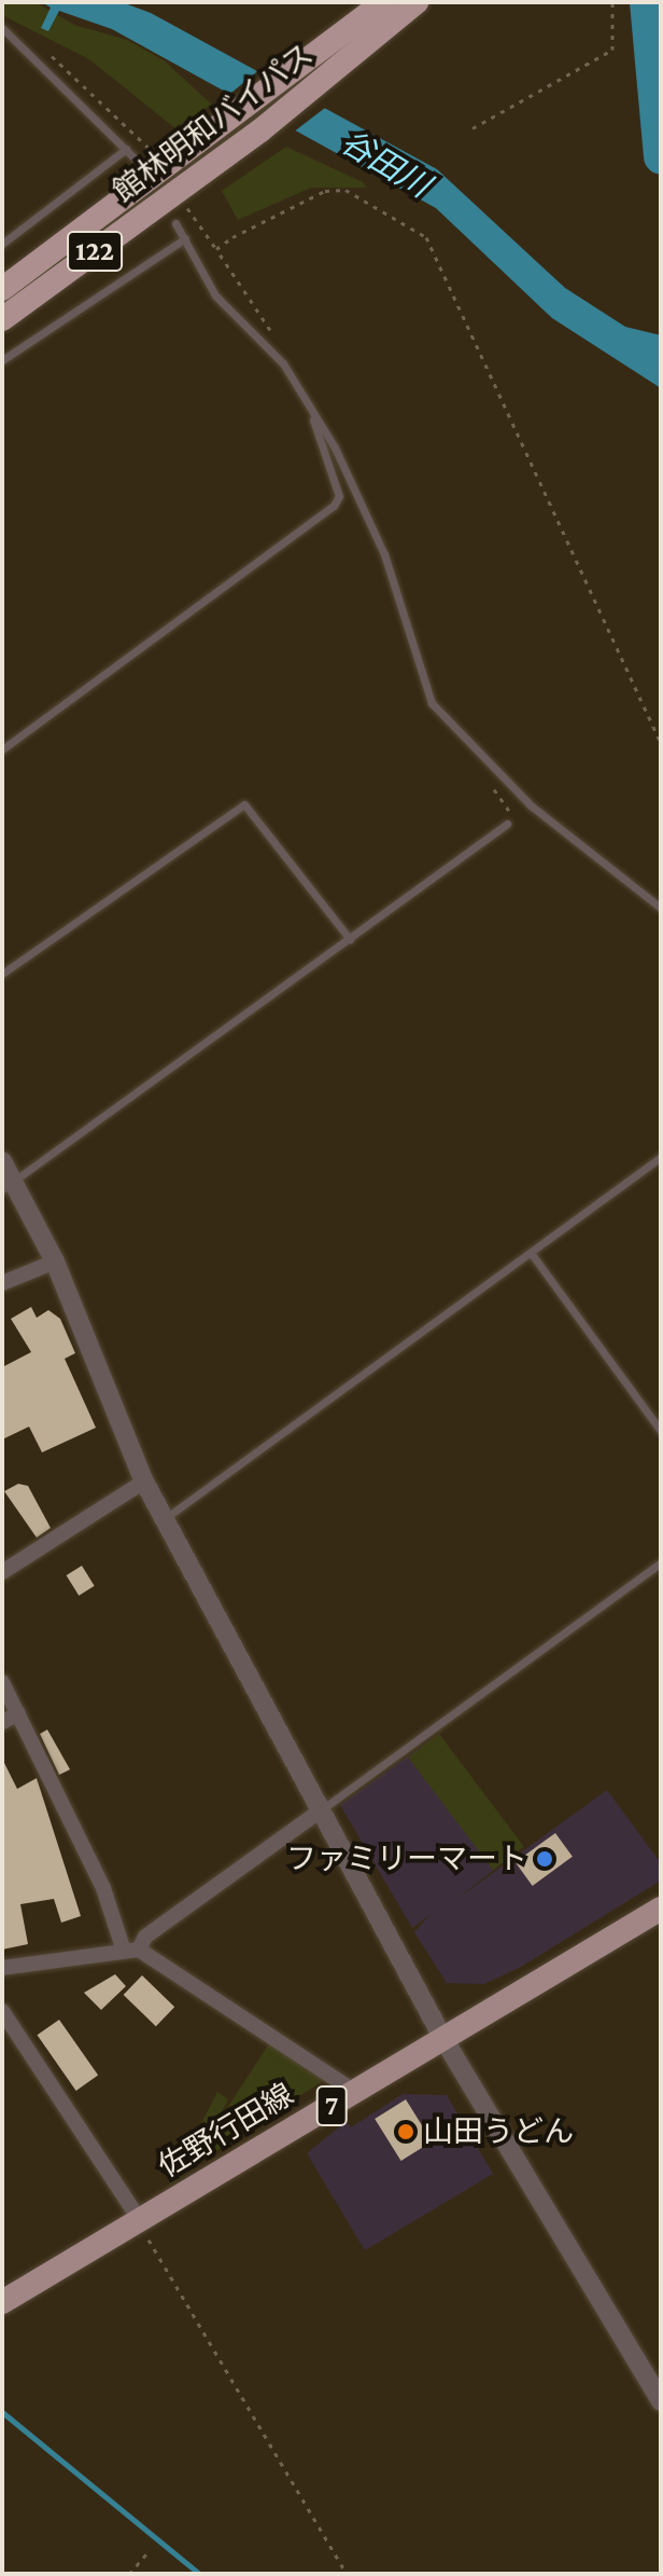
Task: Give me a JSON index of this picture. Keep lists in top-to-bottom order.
{
  "streets": {
    "highway": ["館林明和バイパス", "122"],
    "main road": ["7", "佐野行田線"]
  },
  "water": ["谷田川"],
  "places": ["ファミリーマート", "山田うどん"]
}
